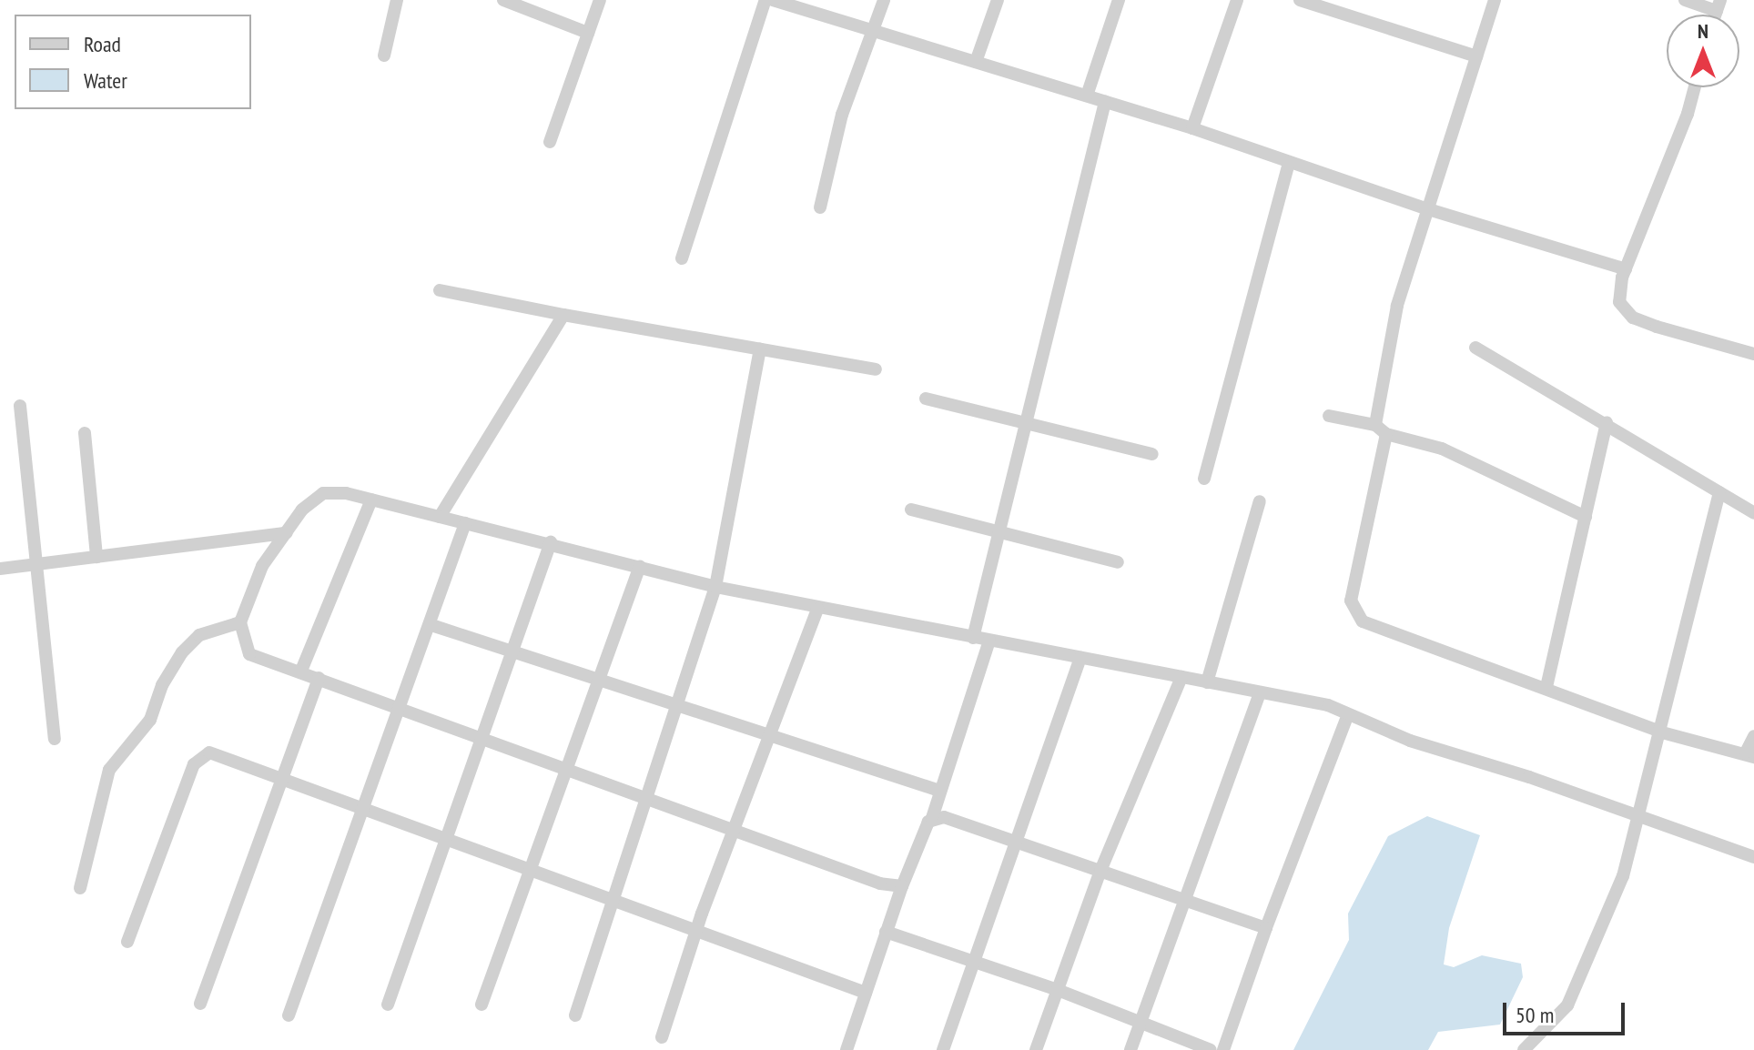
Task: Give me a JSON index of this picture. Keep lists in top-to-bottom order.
{
  "legend": ["Road", "Water"],
  "scale_bar": "50 m",
  "north": "top"
}
